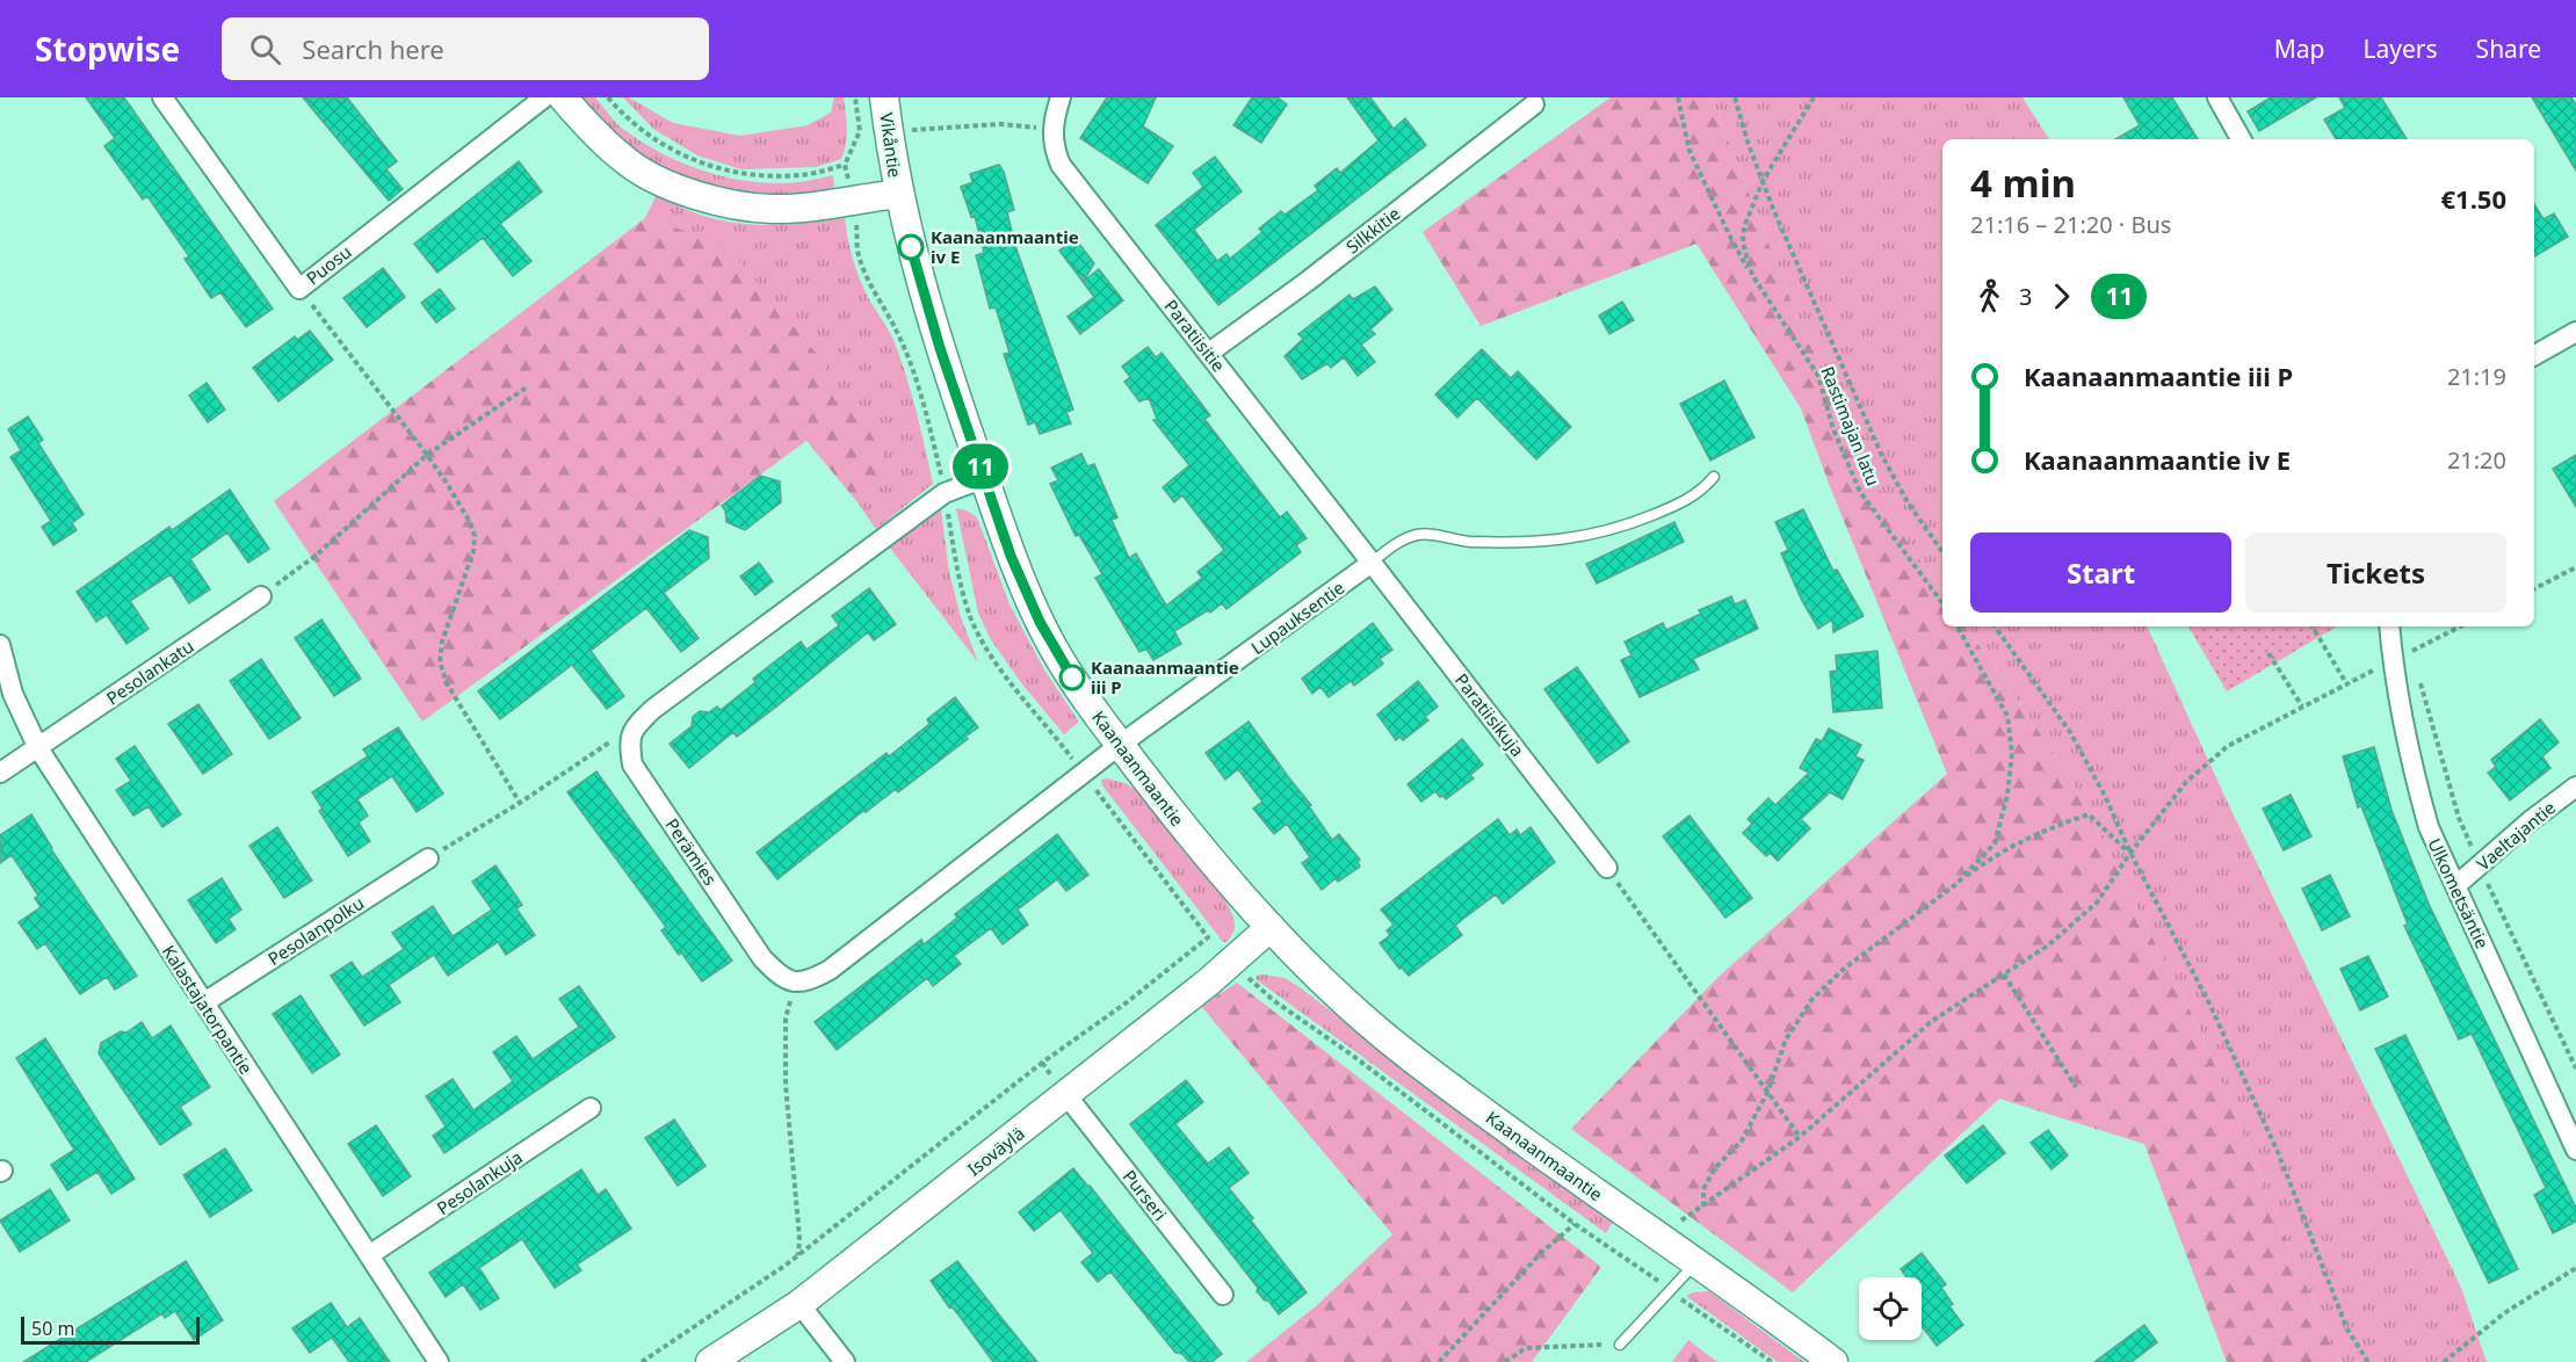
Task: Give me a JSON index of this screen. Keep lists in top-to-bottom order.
{
  "streets": {
    "street": [
      "Vikåntie",
      "Silkkitie",
      "Puosu",
      "Paratiisitie",
      "Lupauksentie",
      "Pesolankatu",
      "Paratiisikuja",
      "Kaanaanmaantie",
      "Vaeltajantie",
      "Perämies",
      "Ulkometsäntie",
      "Pesolanpolku",
      "Kalastajatorpantie",
      "Isoväylä",
      "Pesolankuja",
      "Purseri"
    ],
    "path": ["Rastimajan latu"]
  },
  "crossings": [
    ["Vikåntie", "Kaanaanmaantie"],
    ["Silkkitie", "Paratiisitie"],
    ["Paratiisitie", "Lupauksentie"],
    ["Paratiisitie", "Paratiisikuja"],
    ["Lupauksentie", "Paratiisikuja"],
    ["Lupauksentie", "Kaanaanmaantie"],
    ["Pesolankatu", "Kalastajatorpantie"],
    ["Kaanaanmaantie", "Isoväylä"],
    ["Vaeltajantie", "Ulkometsäntie"],
    ["Pesolanpolku", "Kalastajatorpantie"],
    ["Kalastajatorpantie", "Pesolankuja"],
    ["Isoväylä", "Purseri"]
  ],
  "places": ["Kaanaanmaantie iv E", "Kaanaanmaantie iii P"],
  "lines": ["bus line 11"],
  "scale_bar": "50 m",
  "page": {
    "header": "Stopwise",
    "search": "Search here",
    "nav": ["Map", "Layers", "Share"],
    "on_map": "11",
    "heading": ["4 min", "21:16 – 21:20 · Bus", "€1.50"],
    "legs": ["3", "11"],
    "list": [
      {
        "name": "Kaanaanmaantie iii P",
        "value": "21:19"
      },
      {
        "name": "Kaanaanmaantie iv E",
        "value": "21:20"
      }
    ],
    "buttons": ["Start", "Tickets"],
    "scale": "50 m"
  }
}
